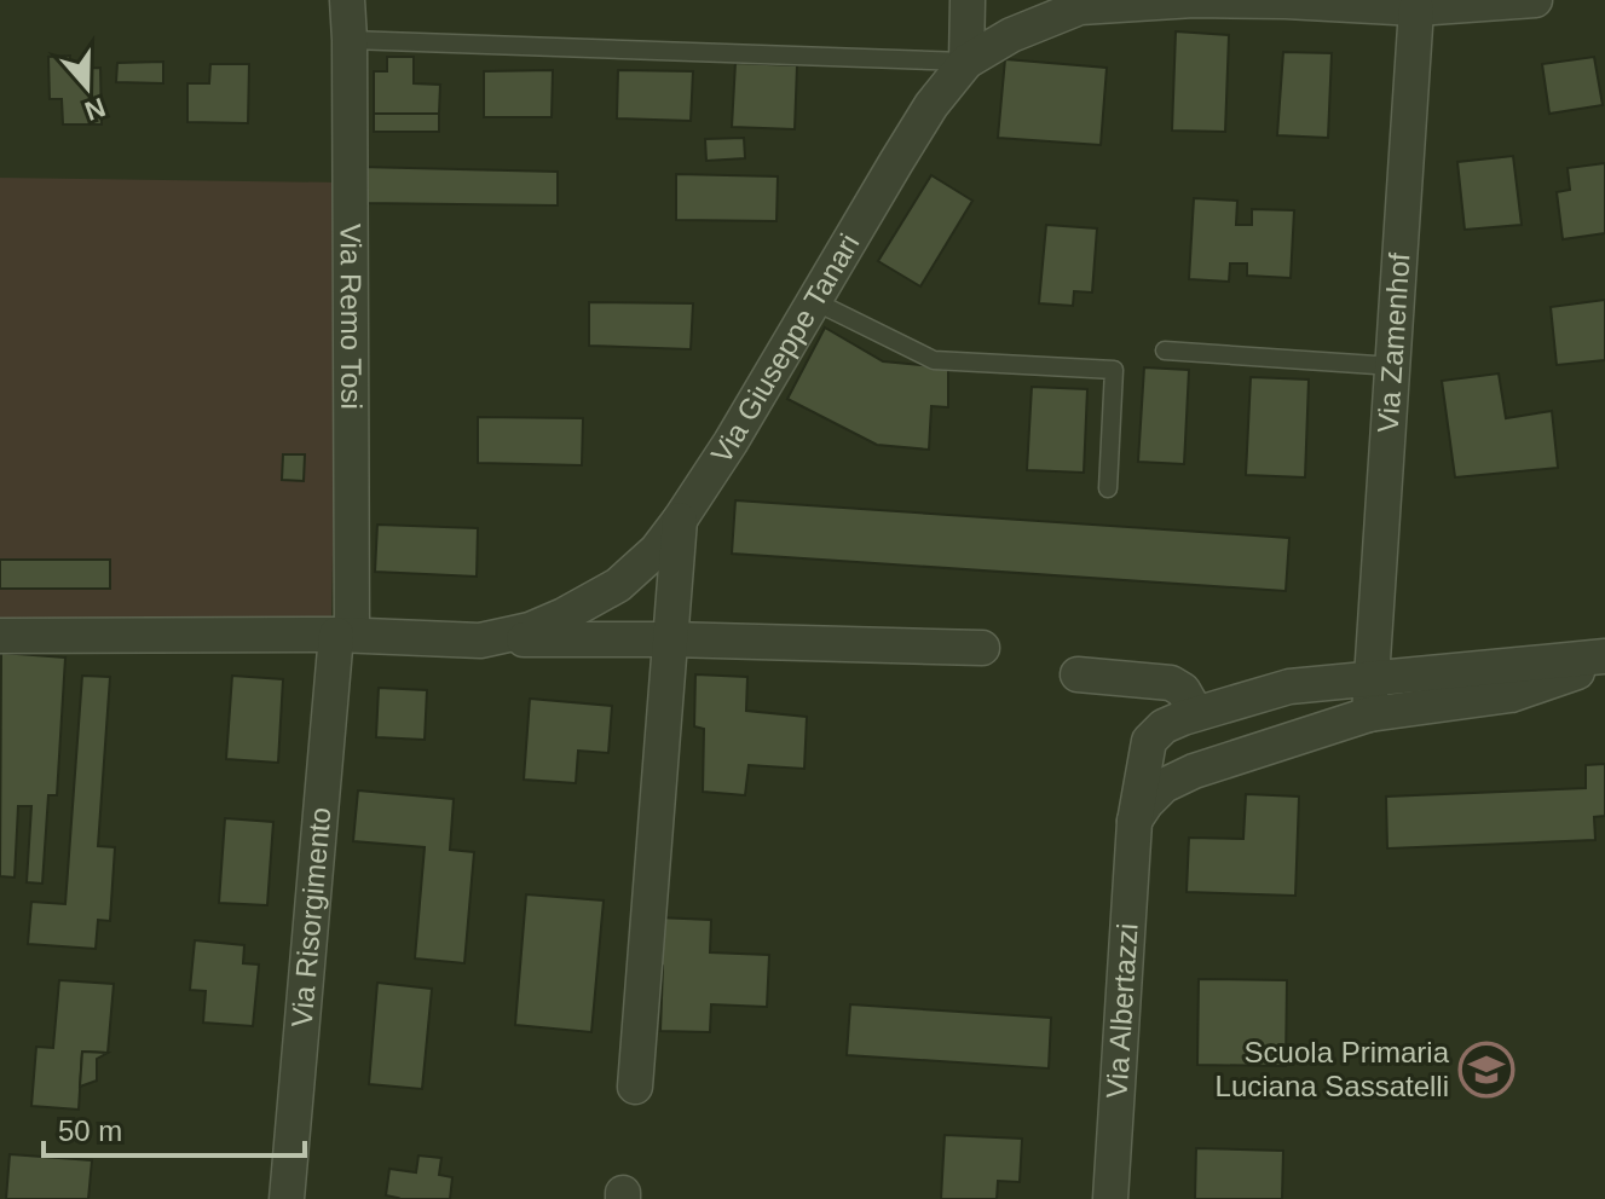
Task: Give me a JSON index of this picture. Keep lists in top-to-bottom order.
{
  "streets": {
    "street": [
      "Via Remo Tosi",
      "Via Zamenhof",
      "Via Giuseppe Tanari",
      "Via Risorgimento",
      "Via Albertazzi"
    ]
  },
  "crossings": [
    ["Via Remo Tosi", "Via Giuseppe Tanari"],
    ["Via Remo Tosi", "Via Risorgimento"],
    ["Via Zamenhof", "Via Giuseppe Tanari"],
    ["Via Zamenhof", "Via Albertazzi"],
    ["Via Giuseppe Tanari", "Via Risorgimento"]
  ],
  "places": {
    "school or university": ["Scuola Primaria Luciana Sassatelli"]
  },
  "scale_bar": "50 m",
  "north": "bottom"
}
